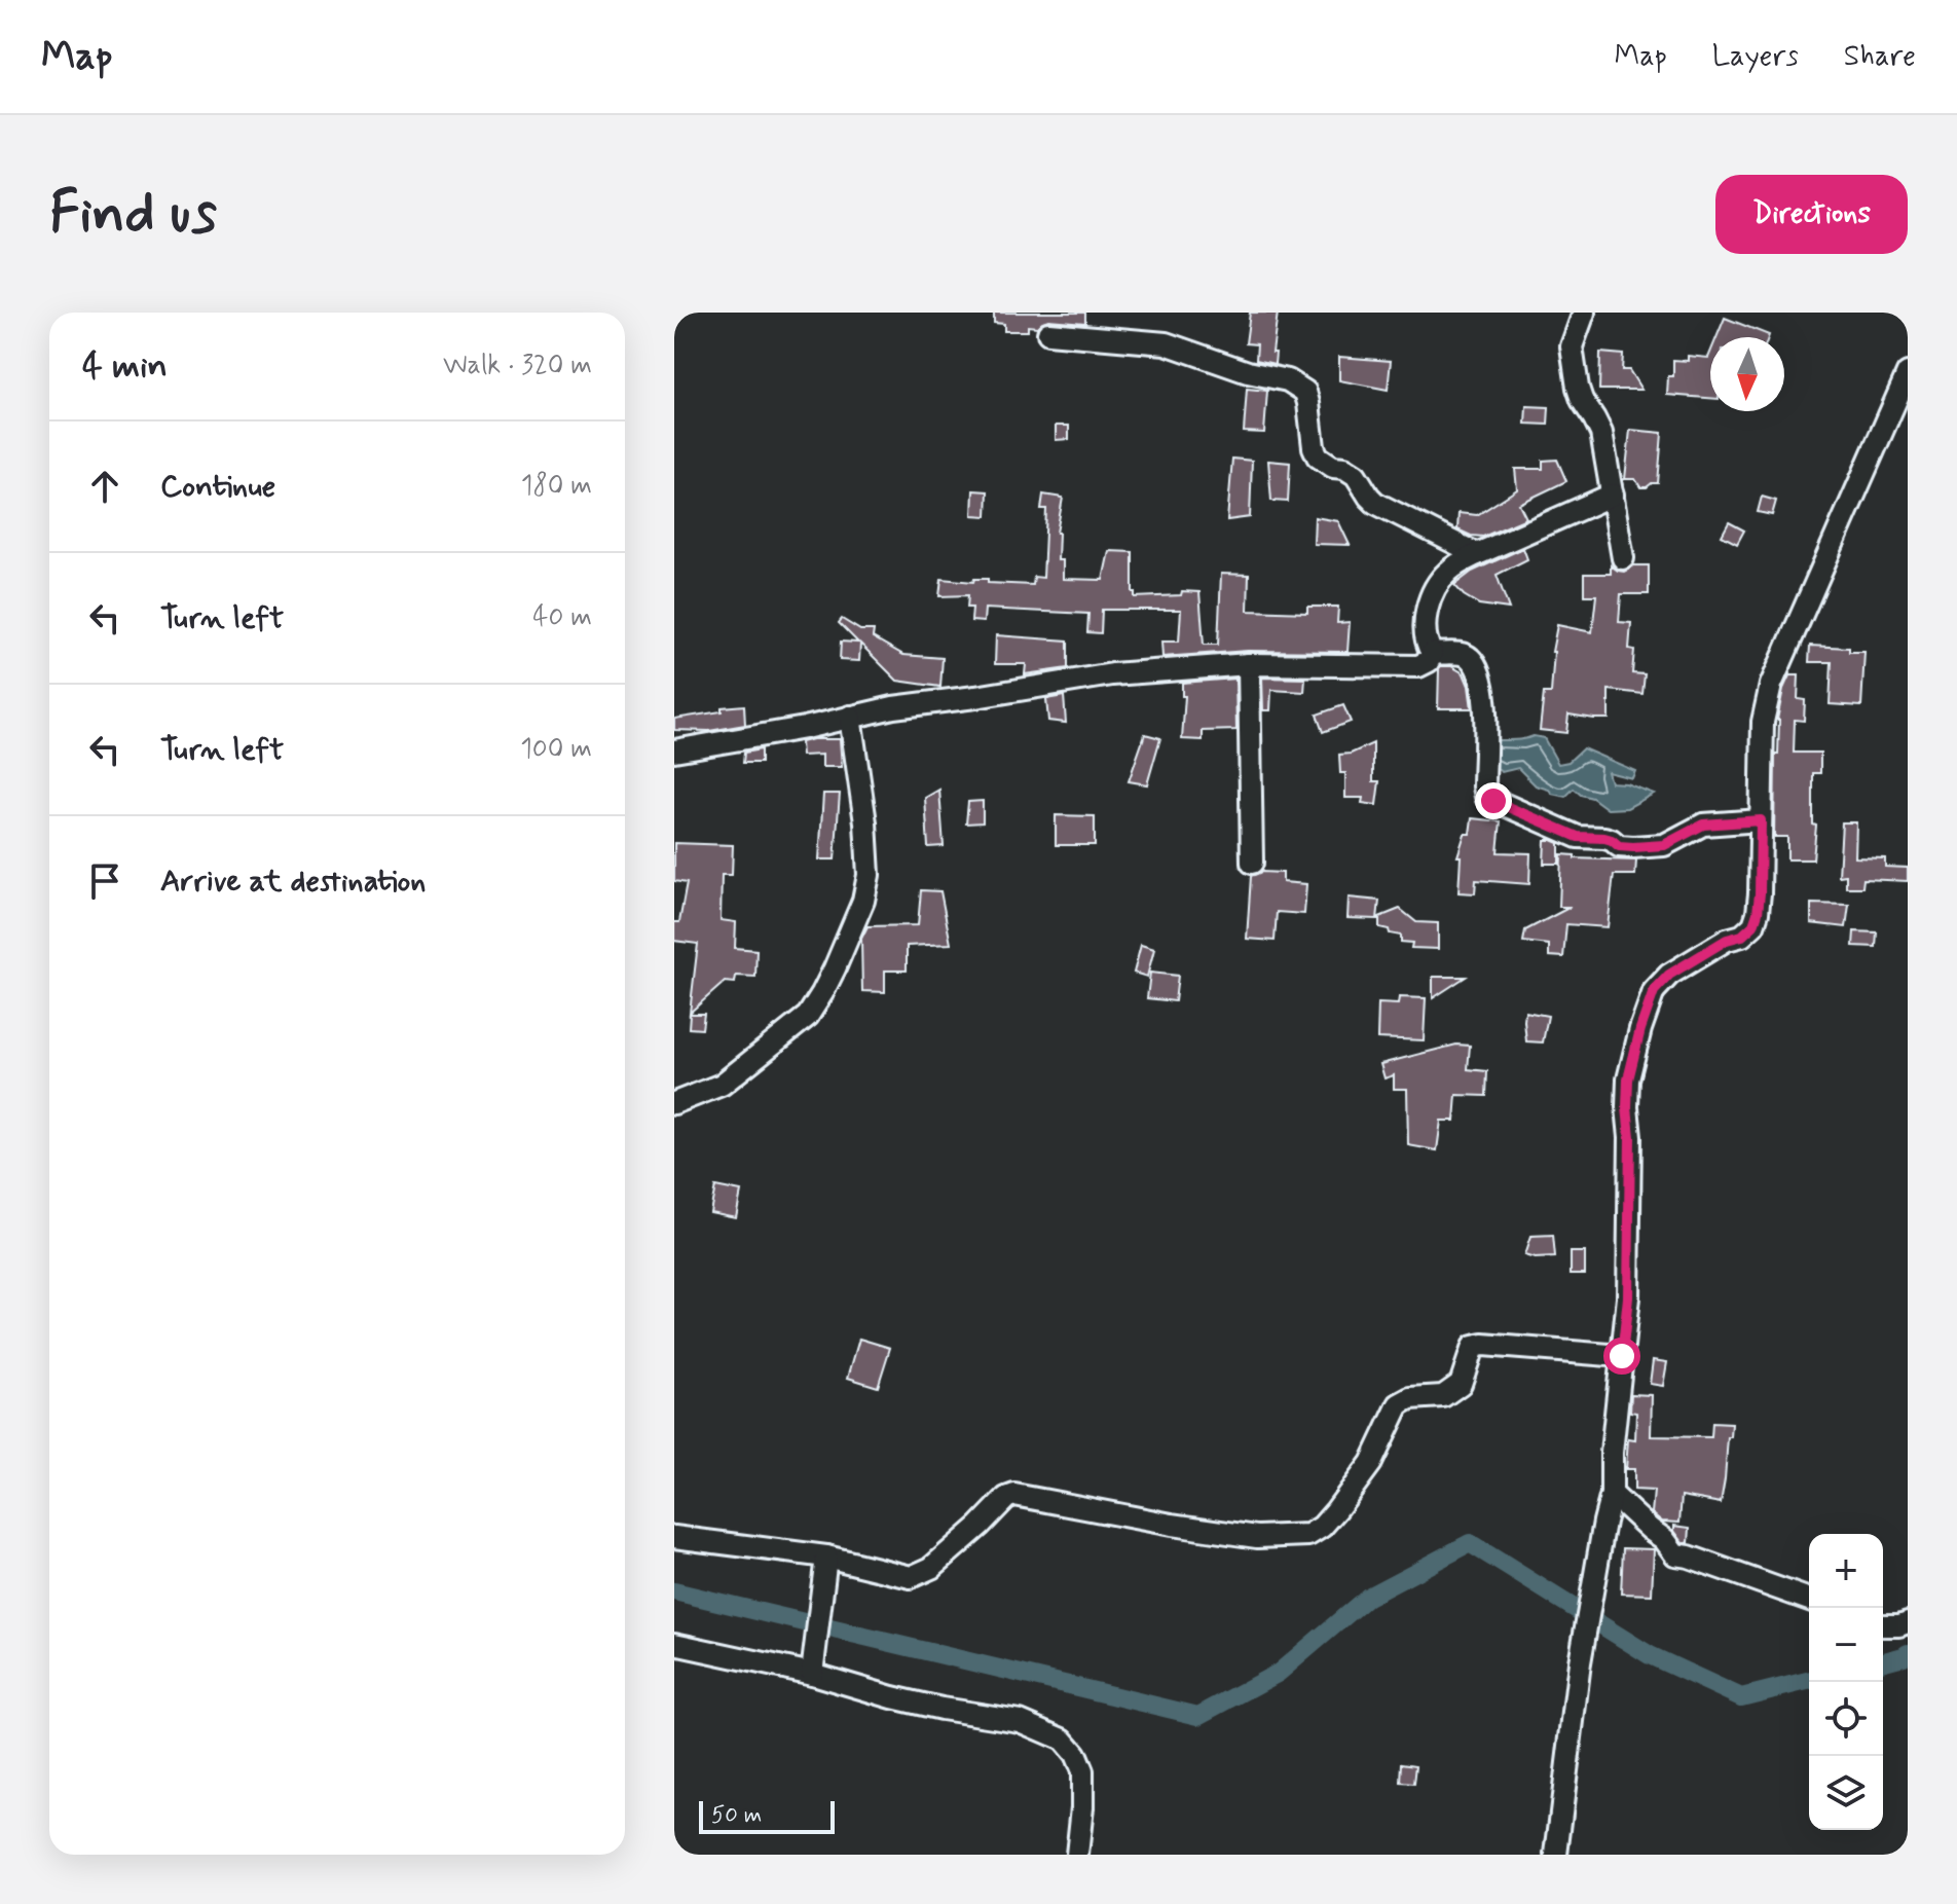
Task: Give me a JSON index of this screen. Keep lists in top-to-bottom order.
{
  "scale_bar": "50 m",
  "north": "bottom",
  "page": {
    "header": "Map",
    "nav": ["Map", "Layers", "Share"],
    "buttons": "Directions",
    "title": "Find us",
    "heading": ["4 min", "Walk · 320 m"],
    "list": [
      ["Continue", "180 m"],
      ["Turn left", "40 m"],
      ["Turn left", "100 m"],
      "Arrive at destination"
    ],
    "map_buttons": ["+", "−"],
    "scale": "50 m"
  }
}
